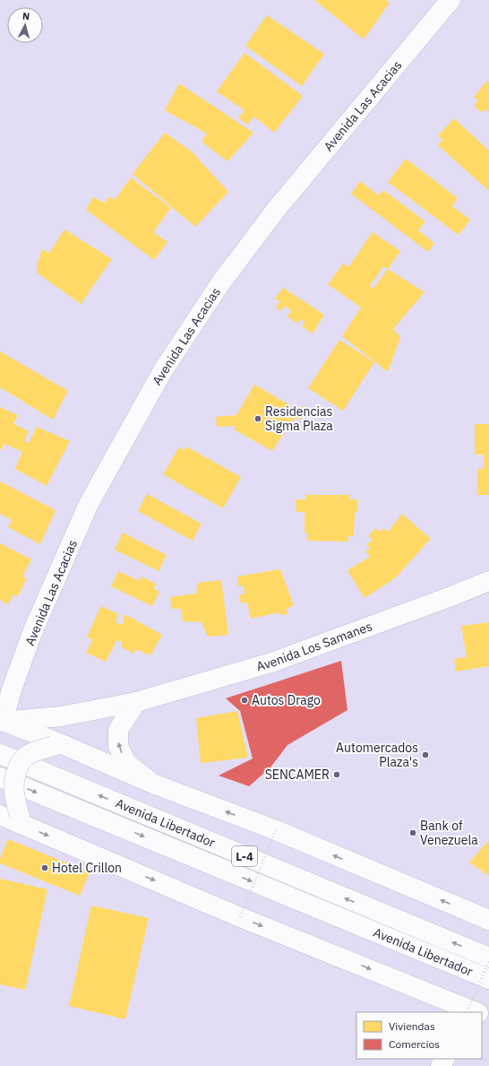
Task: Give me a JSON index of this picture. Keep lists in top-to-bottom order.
{
  "streets": {
    "main road": [
      "Avenida Las Acacias",
      "Avenida Los Samanes",
      "Avenida Libertador",
      "L-4"
    ]
  },
  "crossings": [
    ["Avenida Las Acacias", "Avenida Los Samanes"]
  ],
  "places": [
    "Residencias Sigma Plaza",
    "Autos Drago",
    "Automercados Plaza's",
    "SENCAMER",
    "Bank of Venezuela",
    "Hotel Crillon"
  ],
  "legend": ["Viviendas", "Comercios"],
  "north": "top"
}
